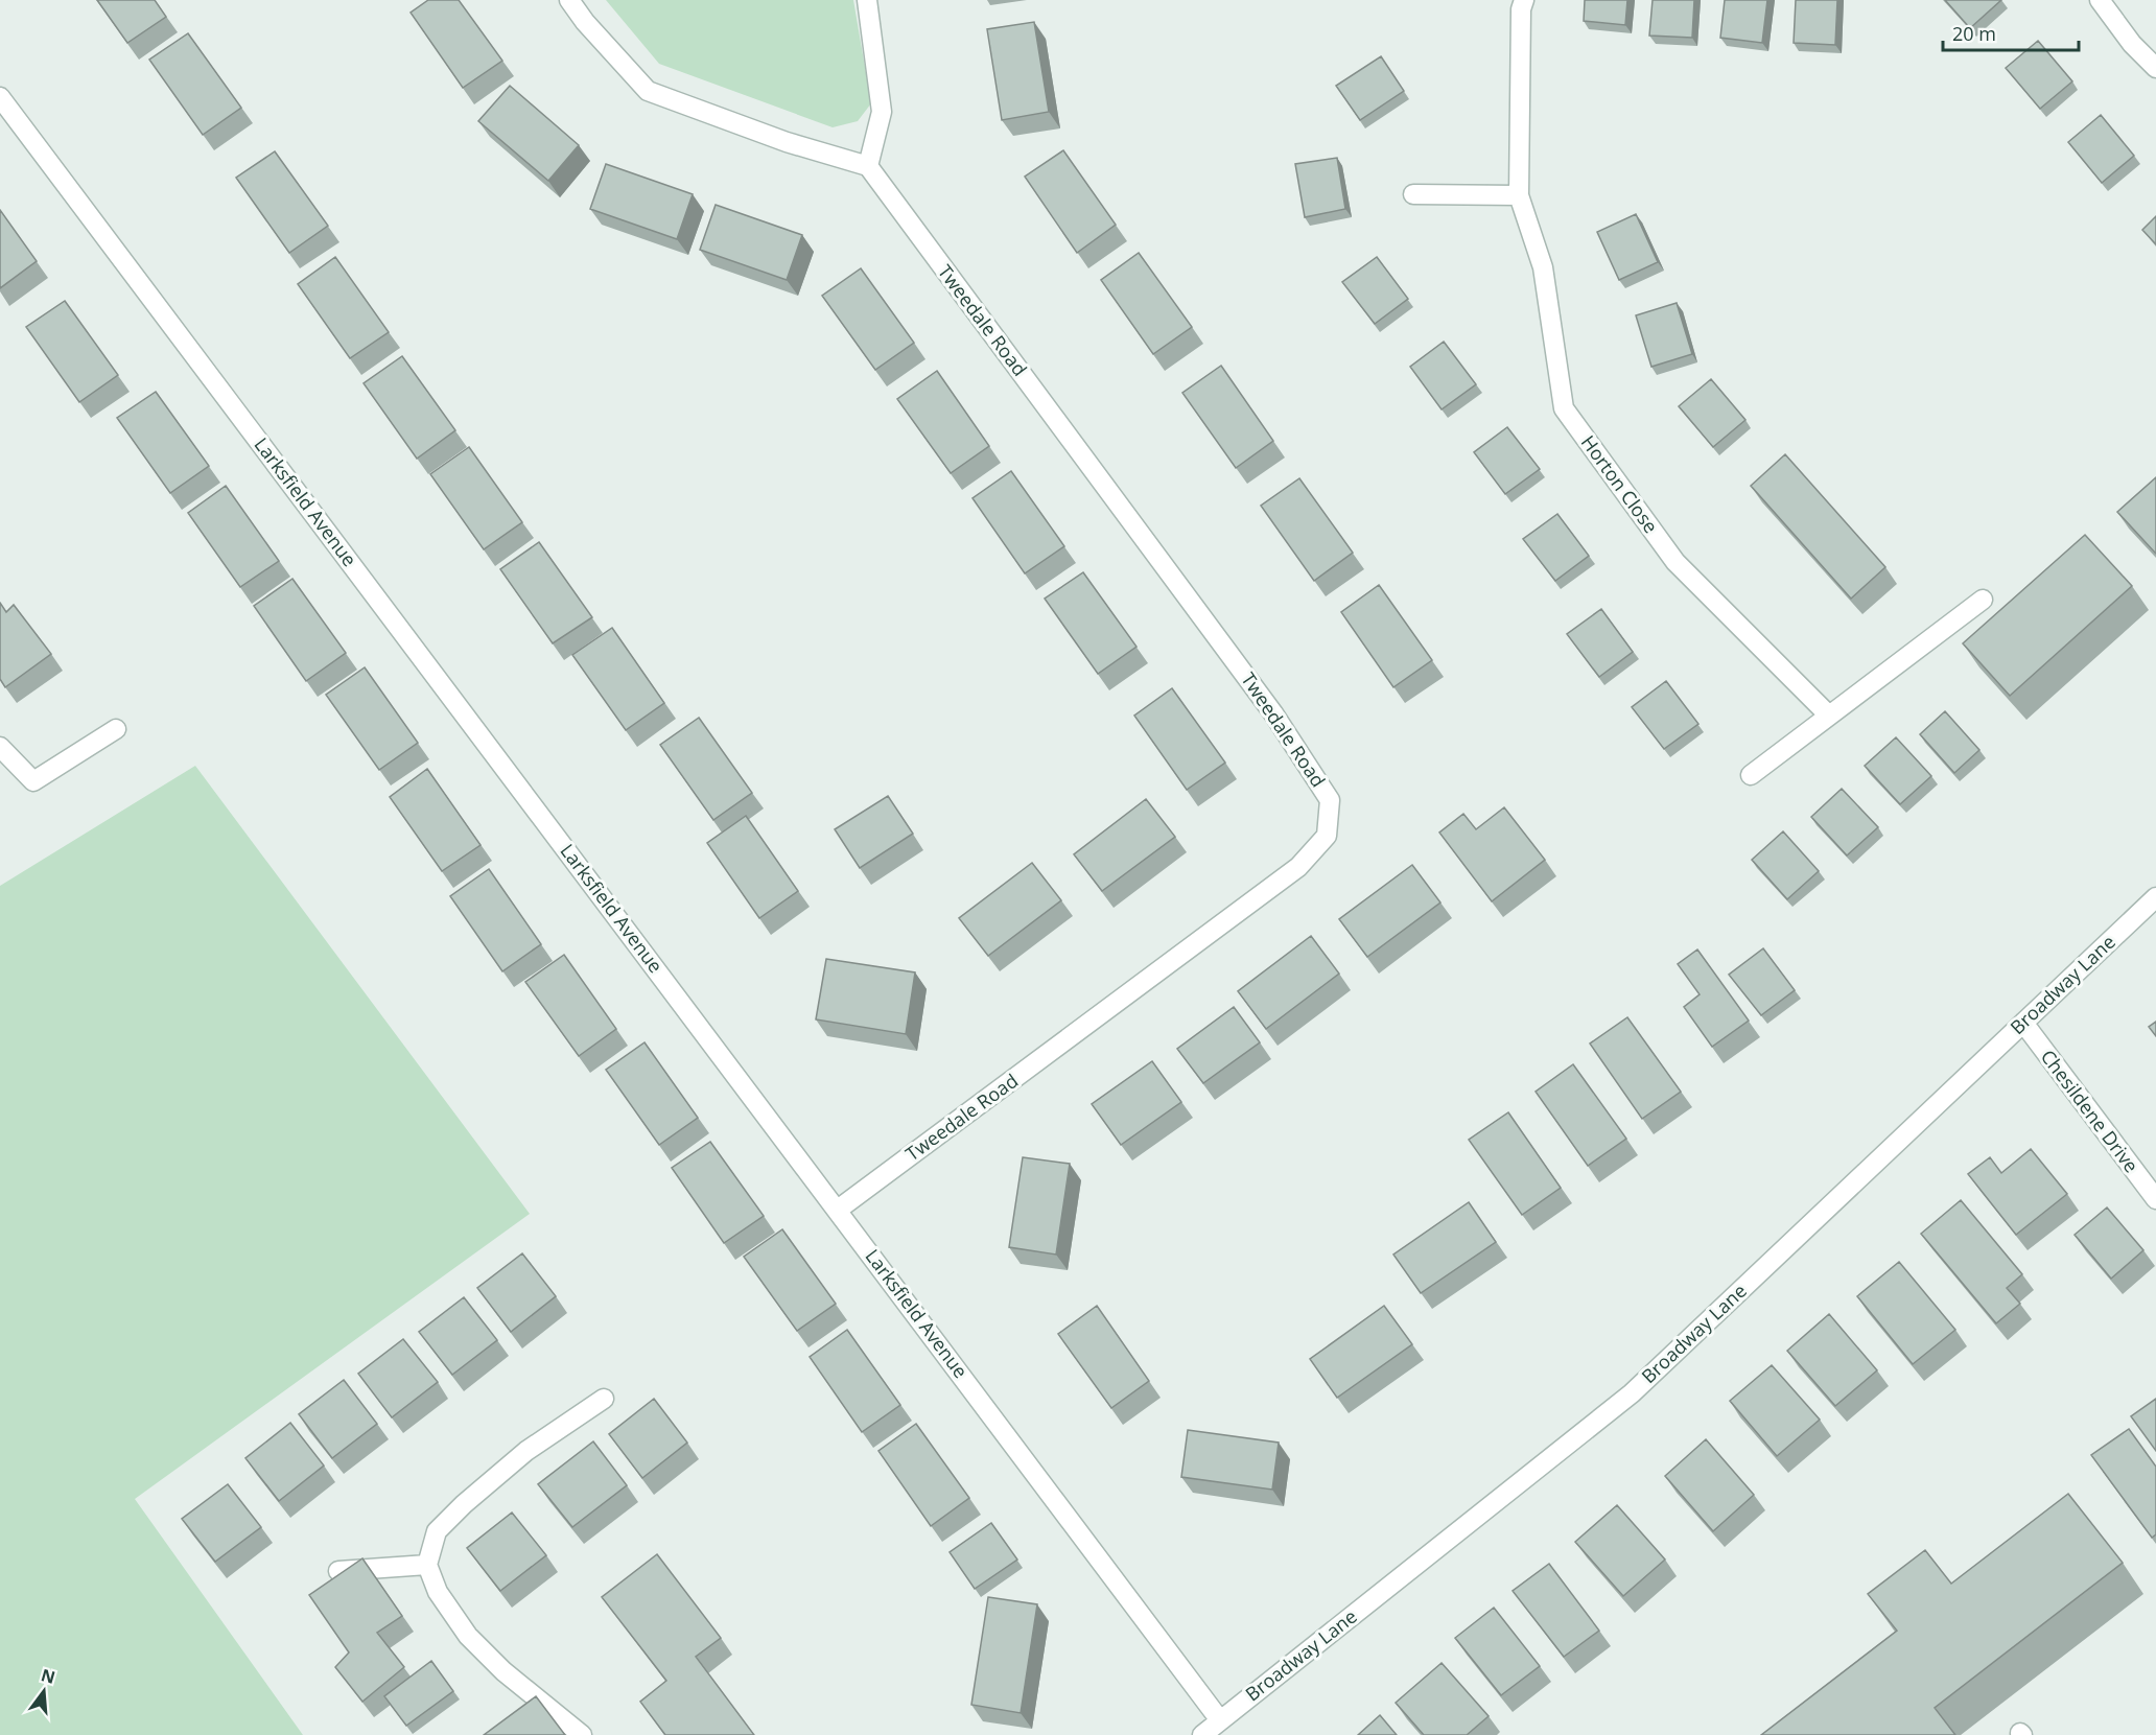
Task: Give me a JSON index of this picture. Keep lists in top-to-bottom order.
{
  "streets": {
    "street": [
      "Tweedale Road",
      "Horton Close",
      "Larksfield Avenue",
      "Broadway Lane",
      "Chesildene Drive"
    ]
  },
  "crossings": [
    ["Tweedale Road", "Larksfield Avenue"],
    ["Larksfield Avenue", "Broadway Lane"],
    ["Broadway Lane", "Chesildene Drive"]
  ],
  "scale_bar": "20 m",
  "north": "top"
}
